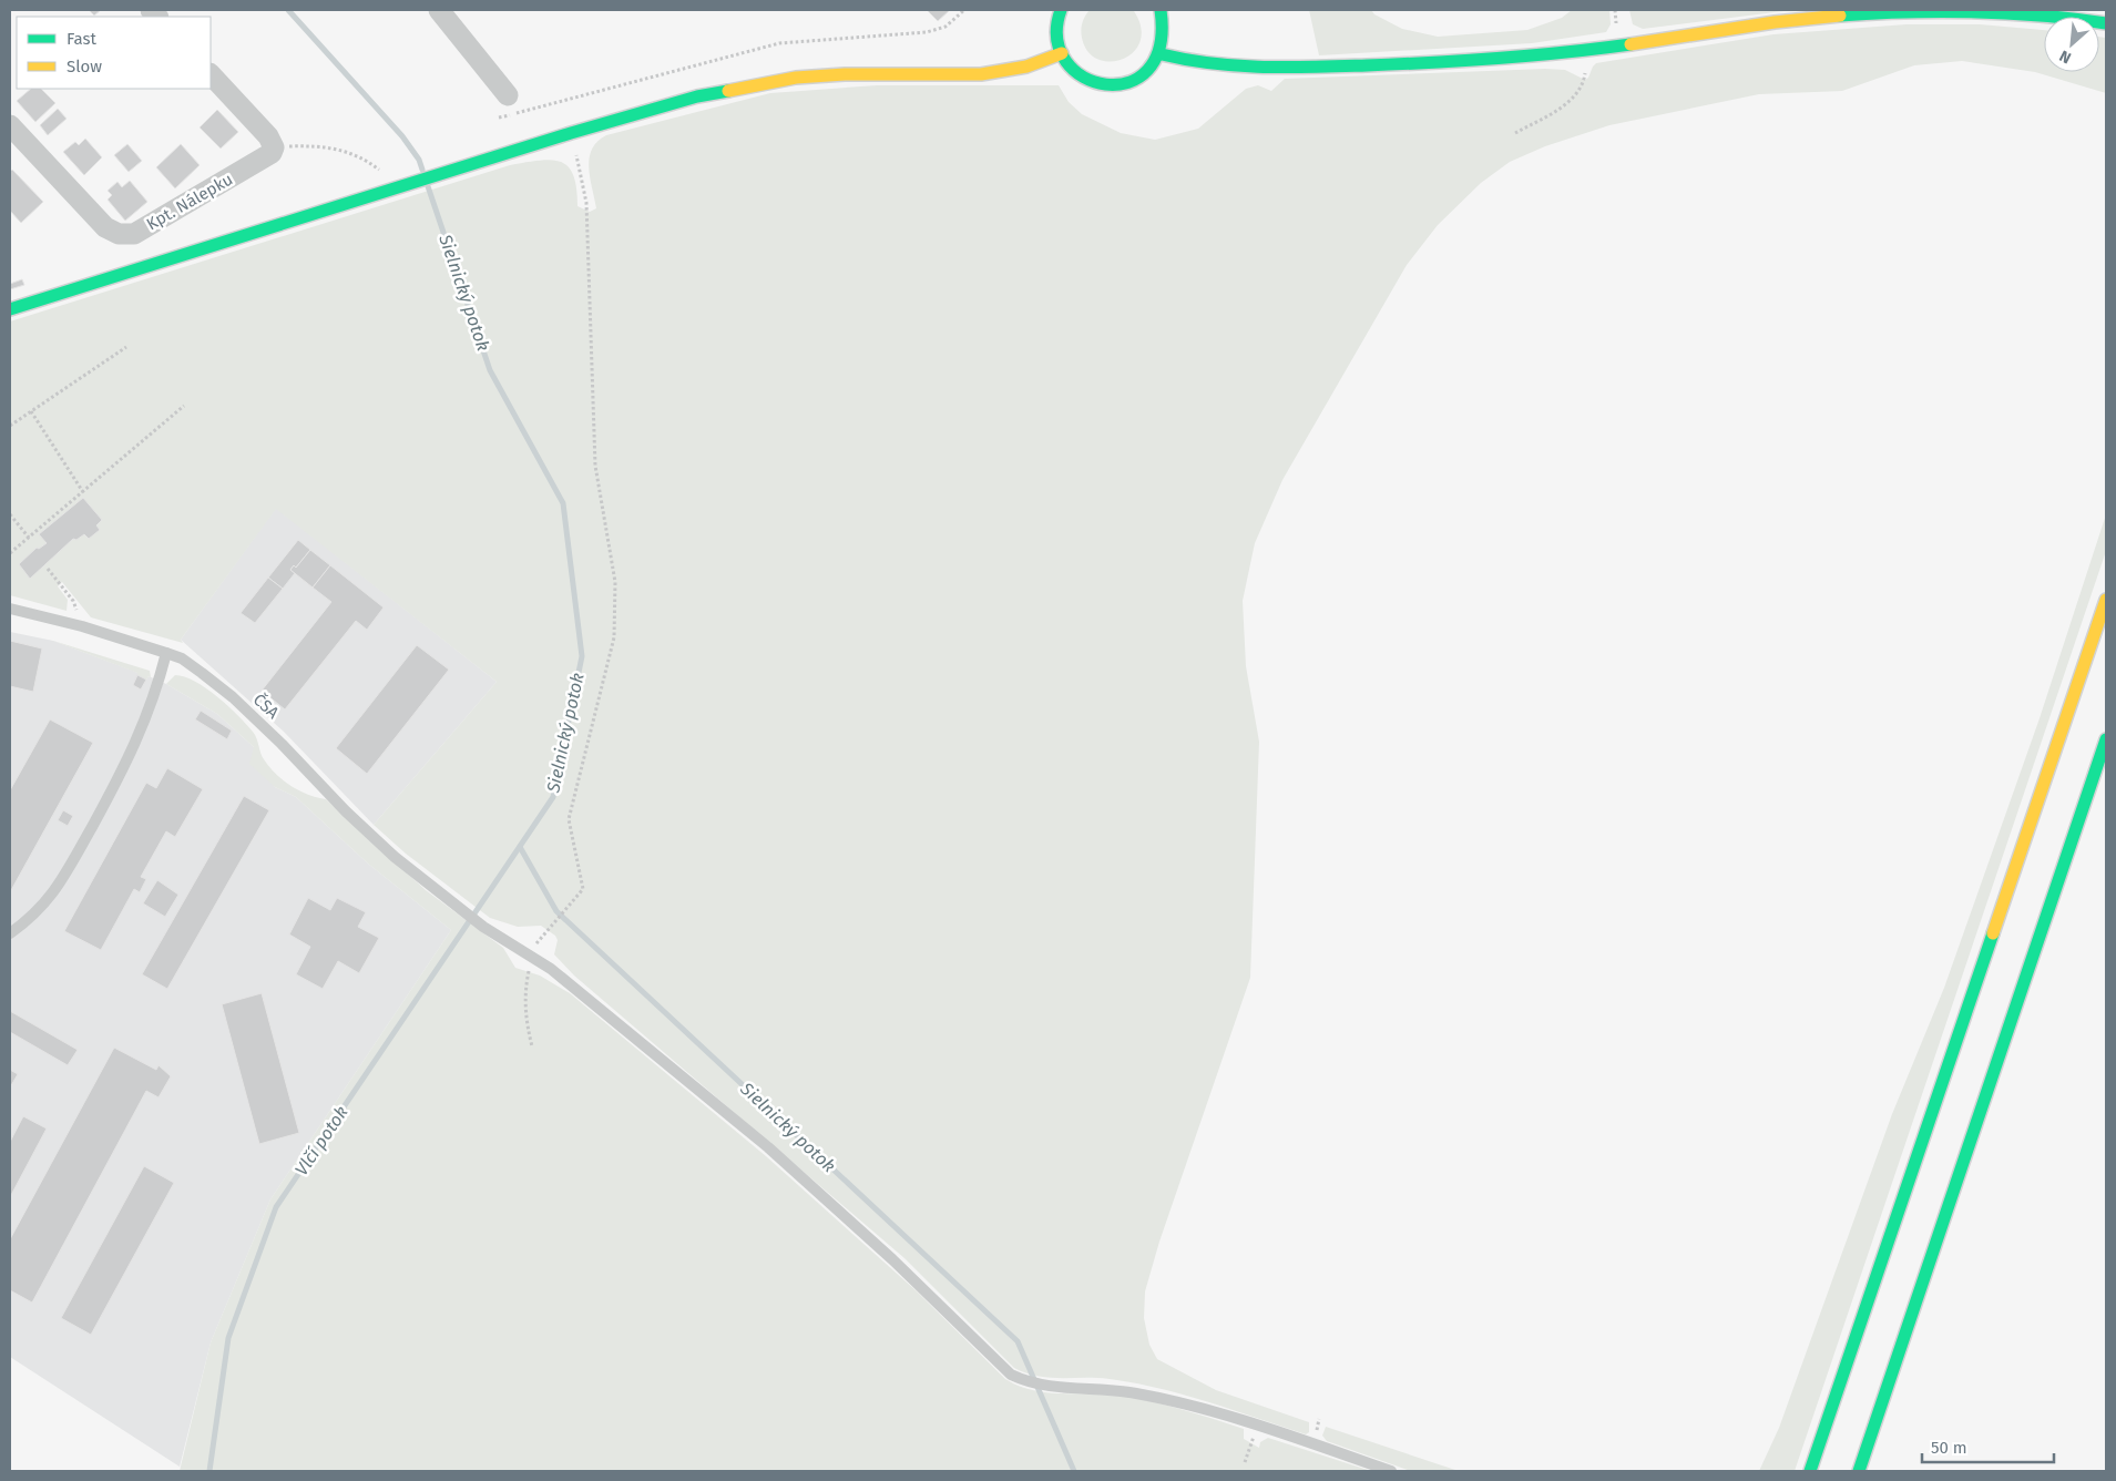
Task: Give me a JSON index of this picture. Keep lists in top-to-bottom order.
{
  "streets": {
    "street": ["Kpt. Nálepku"],
    "lane": ["ČSA"]
  },
  "water": ["Sielnický potok", "Vlčí potok"],
  "legend": ["Fast", "Slow"],
  "scale_bar": "50 m",
  "north": "bottom left"
}
